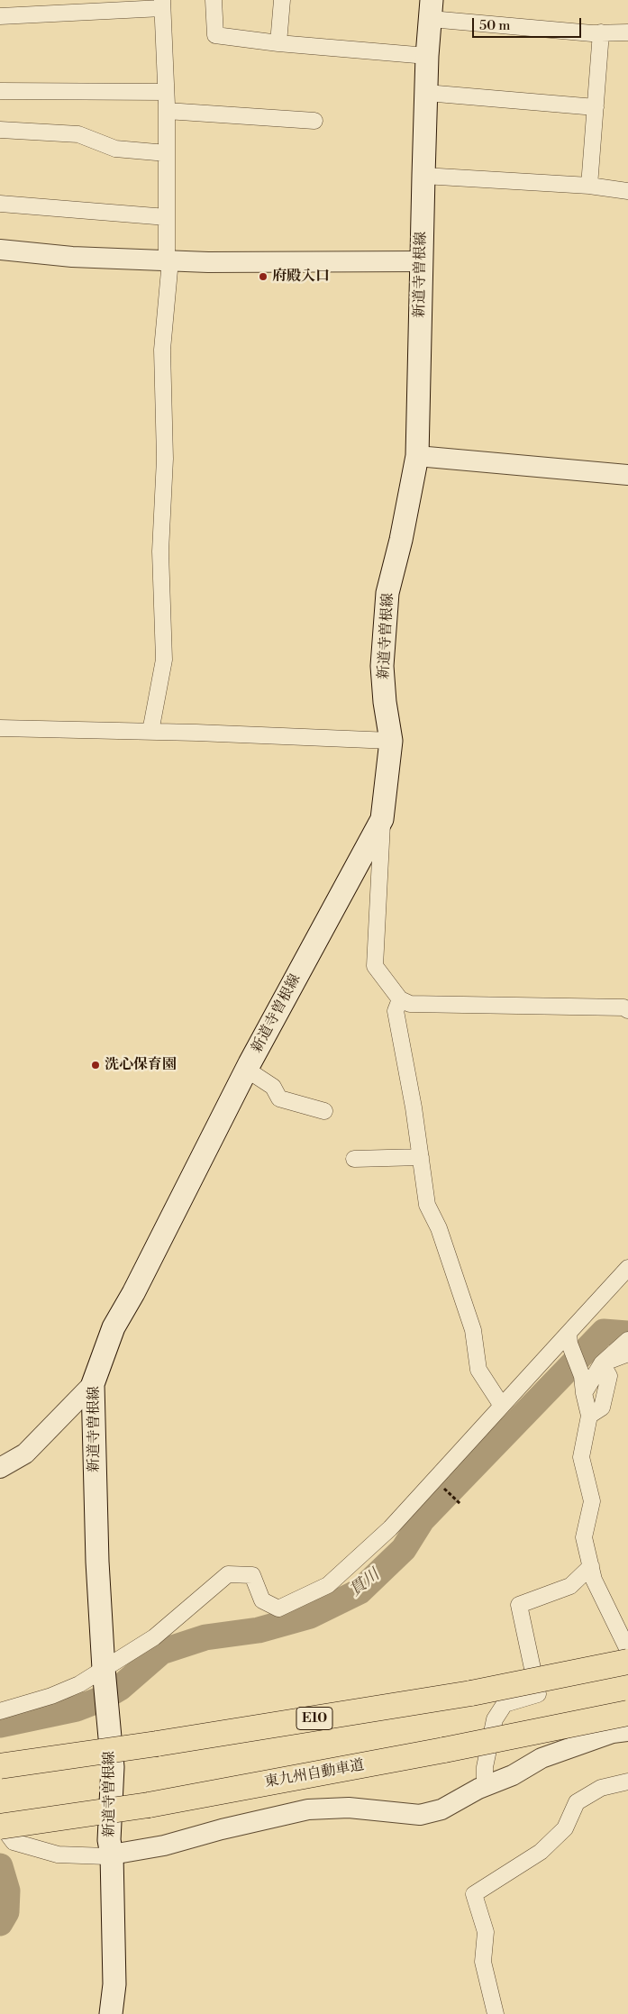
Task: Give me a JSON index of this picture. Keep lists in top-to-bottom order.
{
  "streets": {
    "highway": ["E10", "東九州自動車道"],
    "main road": ["新道寺曽根線"]
  },
  "water": ["貫川"],
  "places": ["府殿入口", "洗心保育園"],
  "scale_bar": "50 m"
}
